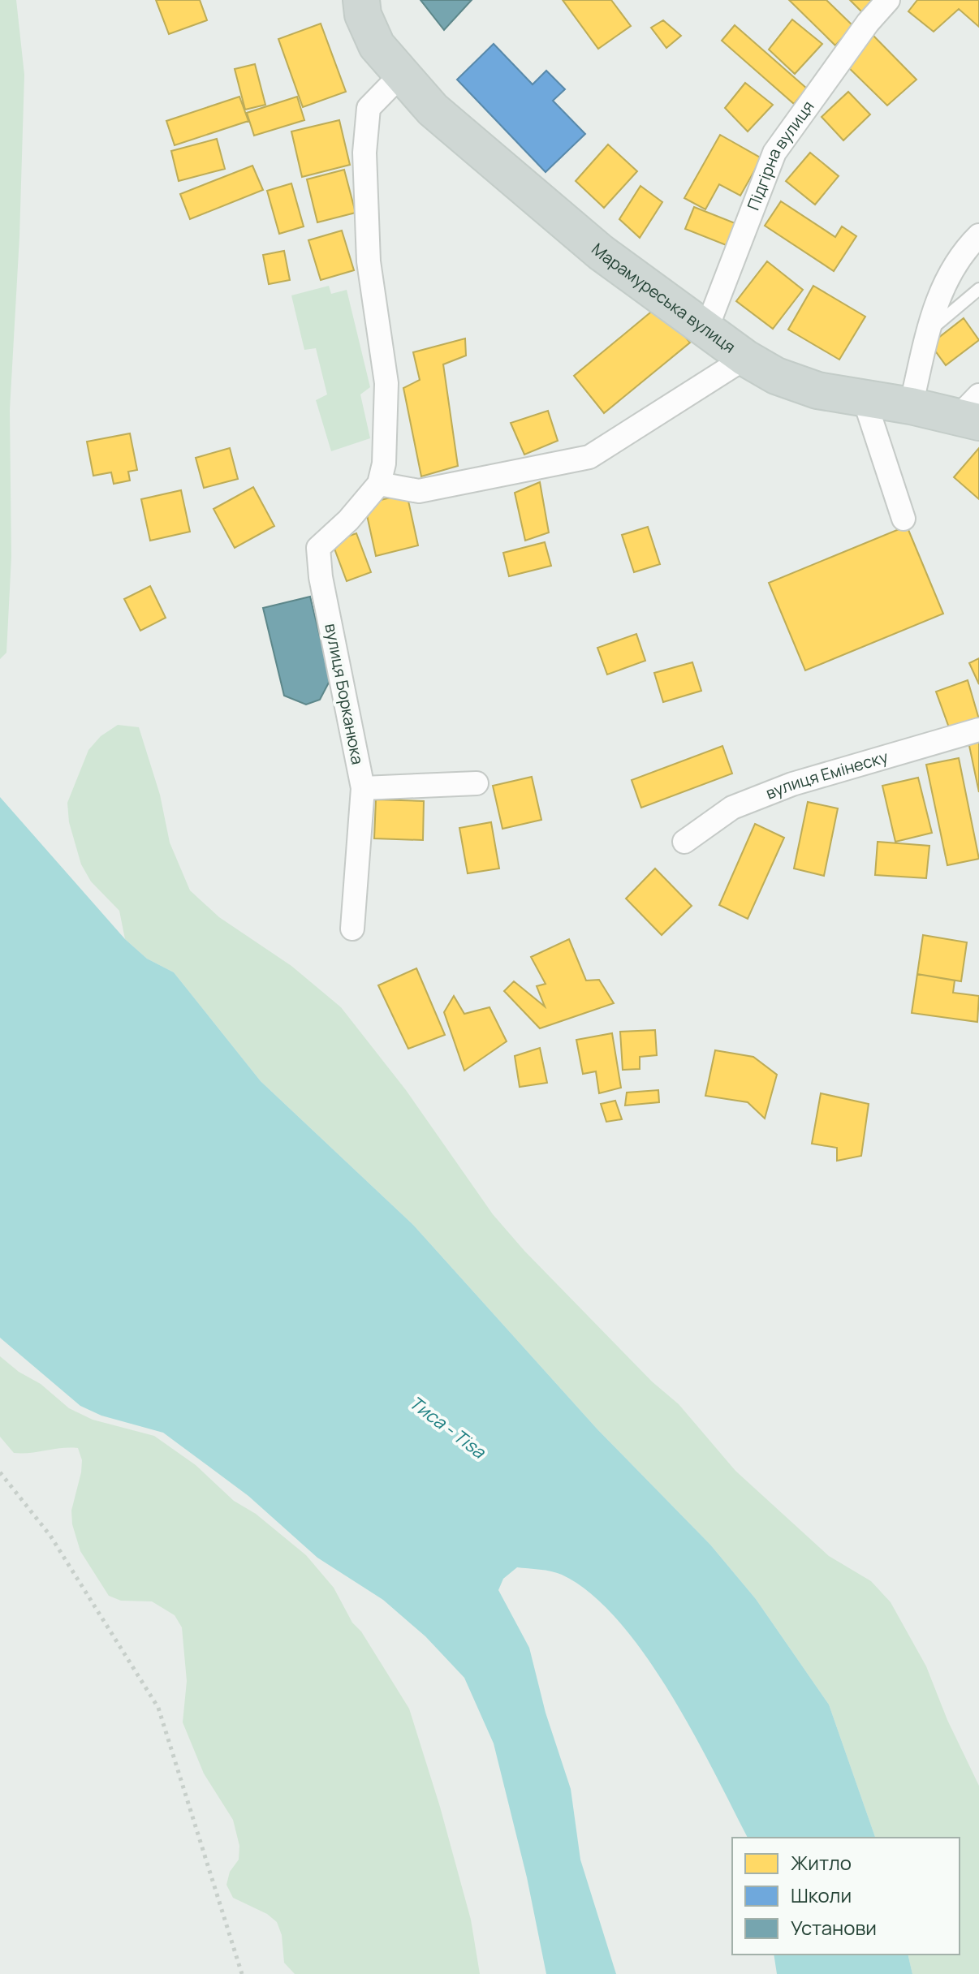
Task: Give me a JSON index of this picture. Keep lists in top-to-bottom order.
{
  "streets": {
    "main road": ["Марамуреська вулиця"],
    "street": ["Підгірна вулиця", "вулиця Борканюка", "вулиця Емінеску"]
  },
  "crossings": [
    ["Підгірна вулиця", "Марамуреська вулиця"]
  ],
  "water": ["Тиса - Tisa"],
  "legend": ["Житло", "Школи", "Установи"]
}
